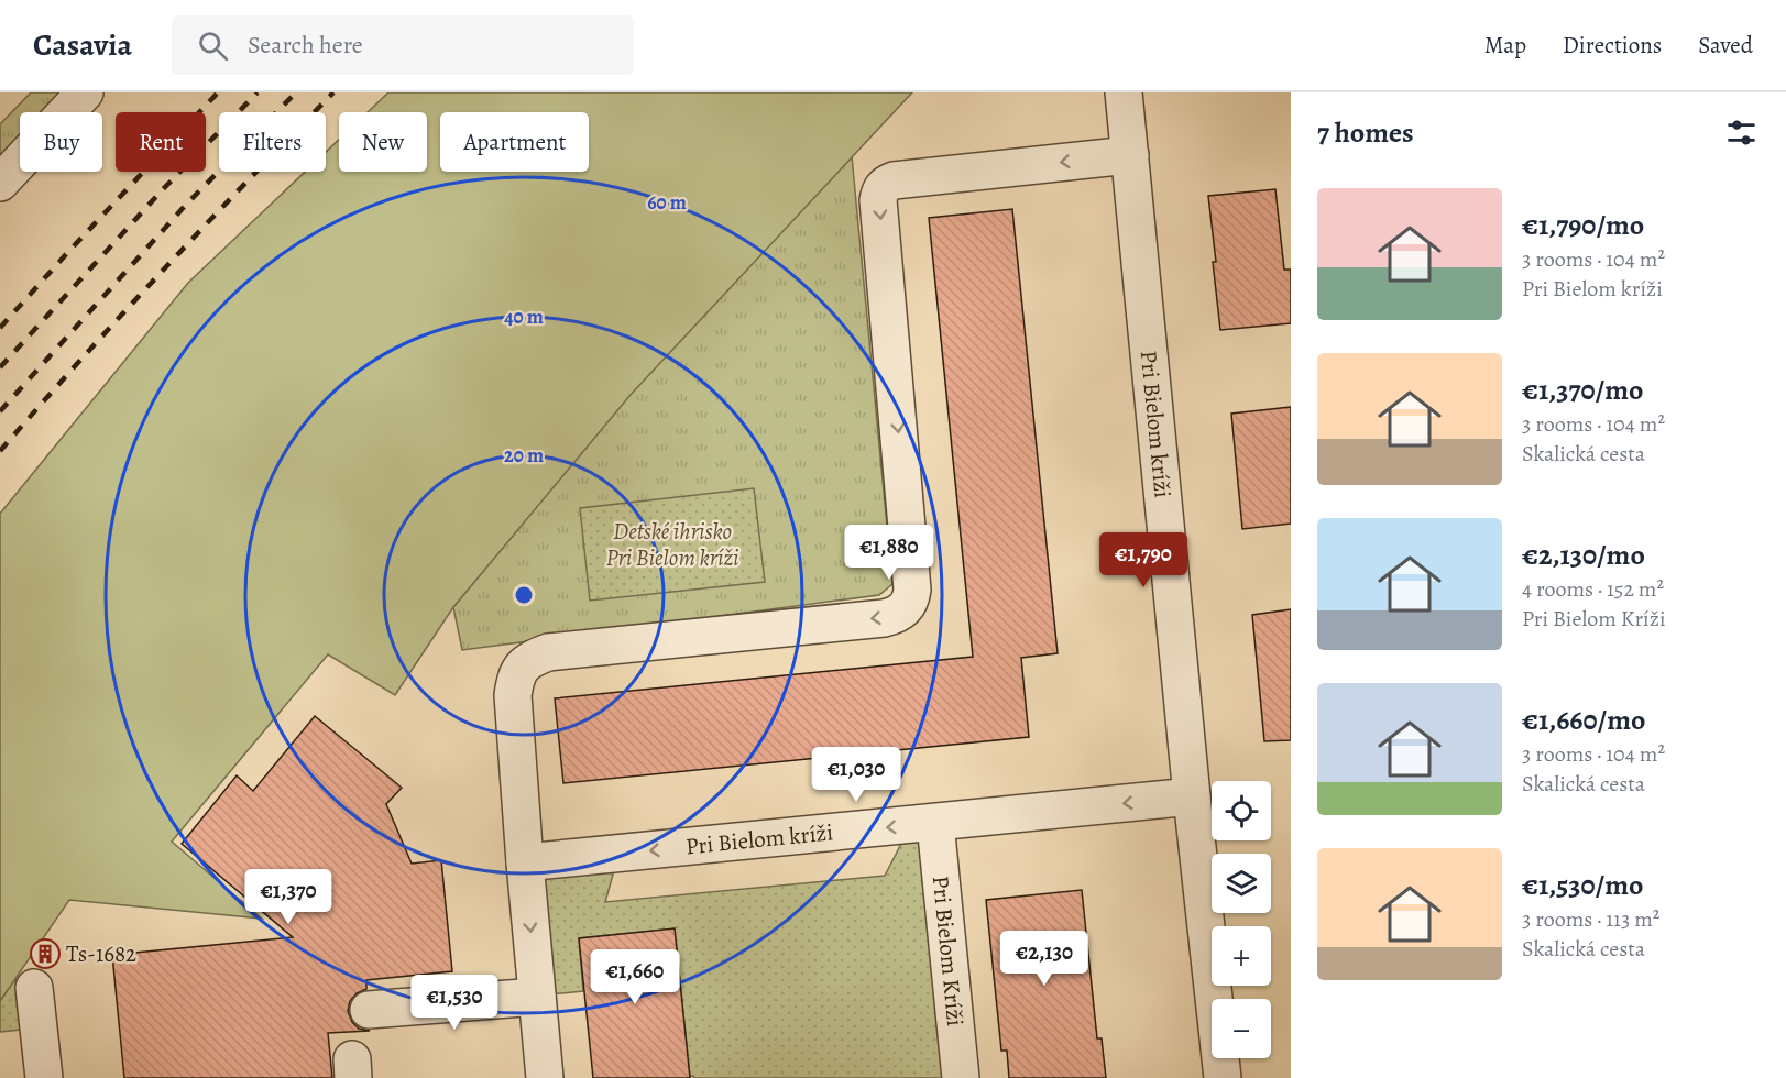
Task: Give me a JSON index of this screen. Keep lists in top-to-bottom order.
{
  "streets": {
    "street": ["Pri Bielom kríži", "Pri Bielom Kríži"]
  },
  "crossings": [
    ["Pri Bielom kríži", "Pri Bielom Kríži"]
  ],
  "one_way": ["Pri Bielom kríži"],
  "parks": ["Detské ihrisko Pri Bielom kríži"],
  "places": {
    "building": ["Ts-1682"]
  },
  "page": {
    "header": "Casavia",
    "search": "Search here",
    "nav": ["Map", "Directions", "Saved"],
    "heading": "7 homes",
    "chip": [
      "Buy",
      "Rent",
      "Filters",
      "New",
      "Apartment"
    ],
    "list": [
      {
        "name": "€1,790/mo",
        "note": "3 rooms · 104 m² · Pri Bielom kríži"
      },
      {
        "name": "€1,370/mo",
        "note": "3 rooms · 104 m² · Skalická cesta"
      },
      {
        "name": "€2,130/mo",
        "note": "4 rooms · 152 m² · Pri Bielom Kríži"
      },
      {
        "name": "€1,660/mo",
        "note": "3 rooms · 104 m² · Skalická cesta"
      },
      {
        "name": "€1,530/mo",
        "note": "3 rooms · 113 m² · Skalická cesta"
      }
    ],
    "price": [
      "€1,880",
      "€1,790",
      "€1,030",
      "€1,370",
      "€2,130",
      "€1,660",
      "€1,530"
    ],
    "map_buttons": ["+", "−"]
  },
  "rings": ["60 m", "40 m", "20 m"]
}
